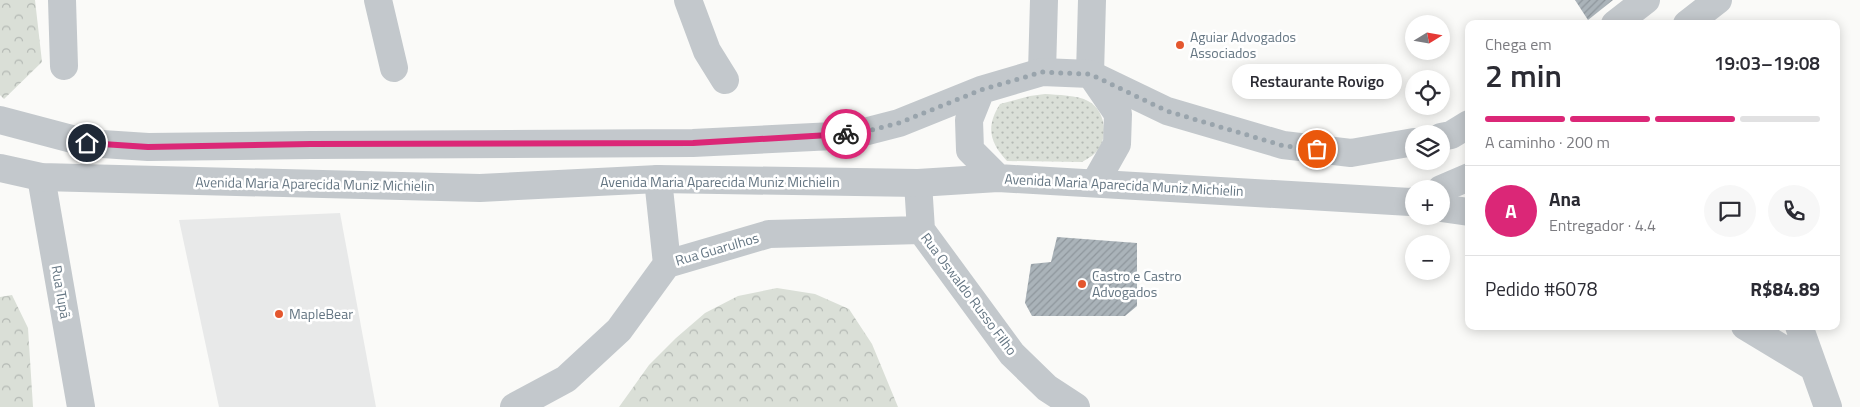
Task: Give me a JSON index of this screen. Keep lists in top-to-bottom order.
{
  "streets": {
    "street": [
      "Avenida Maria Aparecida Muniz Michielin",
      "Rua Guarulhos",
      "Rua Tupã",
      "Rua Oswaldo Russo Filho"
    ]
  },
  "crossings": [
    ["Avenida Maria Aparecida Muniz Michielin", "Rua Tupã"],
    ["Avenida Maria Aparecida Muniz Michielin", "Rua Oswaldo Russo Filho"],
    ["Rua Guarulhos", "Rua Oswaldo Russo Filho"]
  ],
  "places": [
    "Aguiar Advogados Associados",
    "Restaurante Rovigo",
    "Castro e Castro Advogados",
    "MapleBear"
  ],
  "north": "right",
  "page": {
    "map_buttons": ["+", "−"],
    "heading": ["2 min", "Chega em", "19:03–19:08"],
    "panel": [
      "Ana",
      "Entregador · 4.4",
      "Pedido #6078",
      "R$84.89"
    ],
    "bubble": "Restaurante Rovigo",
    "bar": "A caminho · 200 m",
    "round": "A"
  }
}
